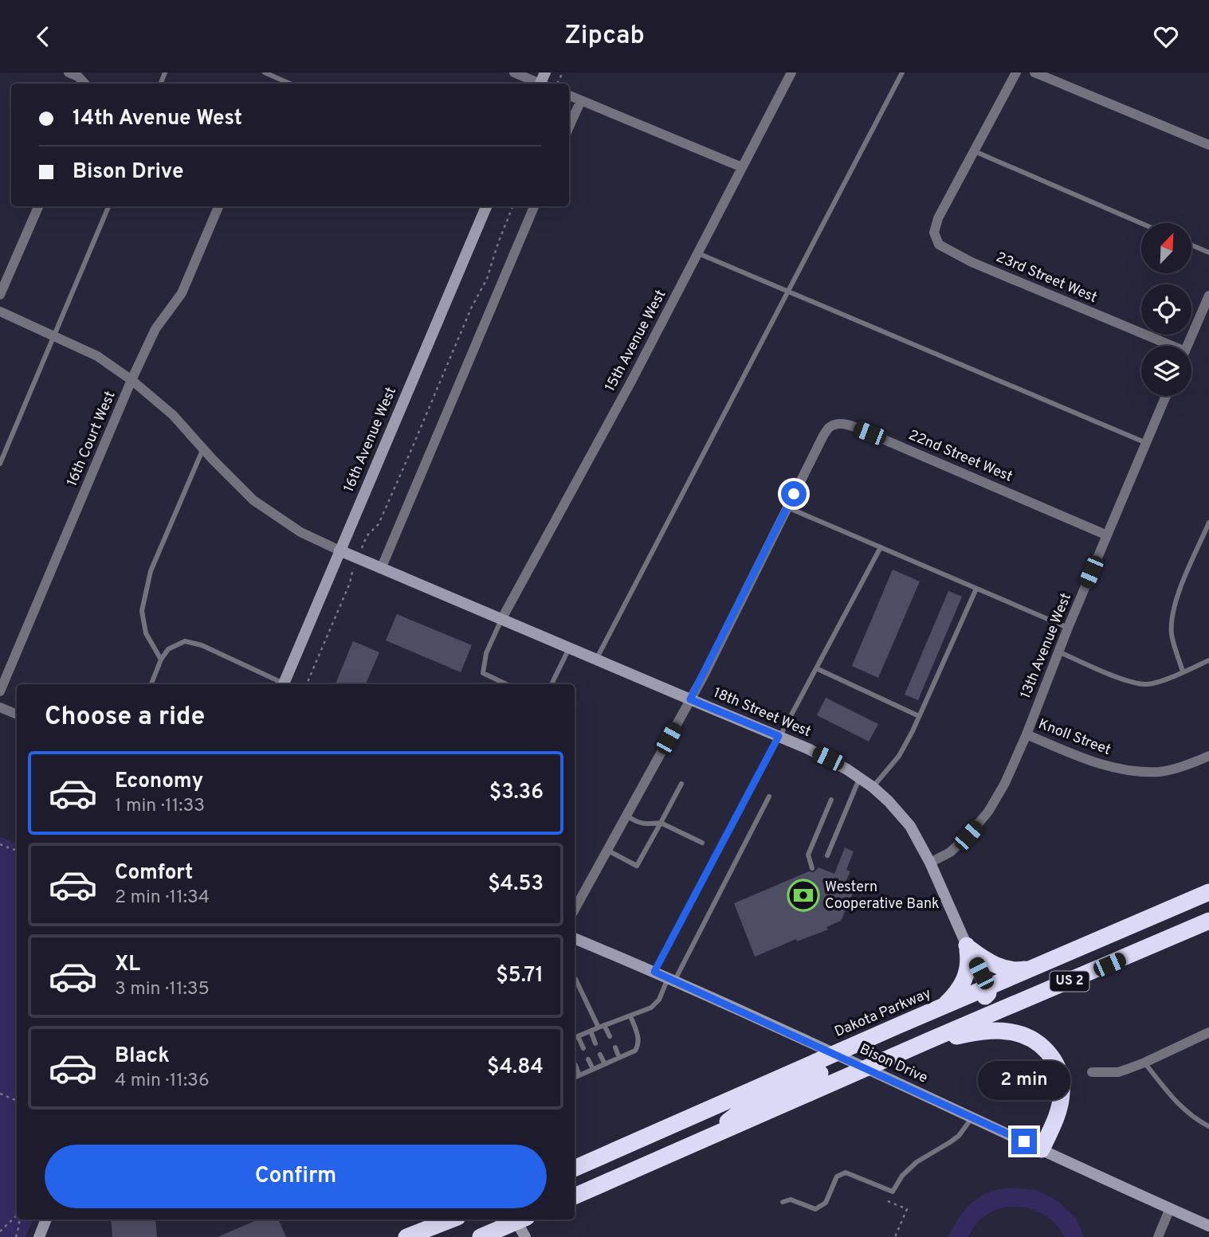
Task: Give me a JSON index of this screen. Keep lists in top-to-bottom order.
{
  "streets": {
    "highway": ["US 2", "Dakota Parkway"],
    "street": [
      "23rd Street West",
      "15th Avenue West",
      "16th Court West",
      "16th Avenue West",
      "22nd Street West",
      "13th Avenue West",
      "18th Street West",
      "Knoll Street",
      "Bison Drive"
    ]
  },
  "crossings": [
    ["15th Avenue West", "18th Street West"],
    ["16th Avenue West", "18th Street West"],
    ["22nd Street West", "13th Avenue West"],
    ["22nd Street West", "18th Street West"],
    ["13th Avenue West", "18th Street West"],
    ["13th Avenue West", "Knoll Street"]
  ],
  "places": {
    "bank": ["Western Cooperative Bank"]
  },
  "north": "top right",
  "page": {
    "header": "Zipcab",
    "banner": ["14th Avenue West", "Bison Drive"],
    "heading": "Choose a ride",
    "list": [
      {
        "name": "Economy",
        "note": "1 min · 11:33",
        "value": "$3.36"
      },
      {
        "name": "Comfort",
        "note": "2 min · 11:34",
        "value": "$4.53"
      },
      {
        "name": "XL",
        "note": "3 min · 11:35",
        "value": "$5.71"
      },
      {
        "name": "Black",
        "note": "4 min · 11:36",
        "value": "$4.84"
      }
    ],
    "bubble": "2 min",
    "buttons": "Confirm"
  }
}
